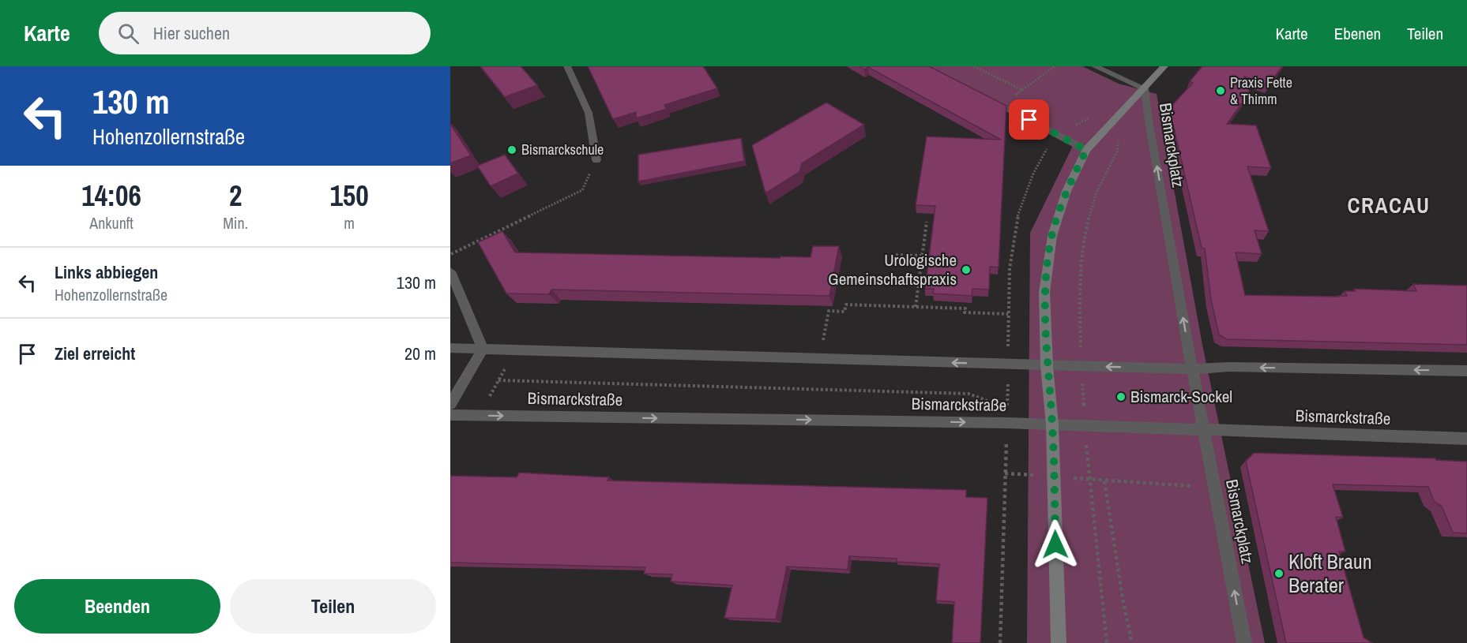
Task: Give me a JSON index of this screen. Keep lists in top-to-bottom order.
{
  "streets": {
    "street": ["Bismarckplatz", "Bismarckstraße"]
  },
  "crossings": [
    ["Bismarckplatz", "Bismarckstraße"]
  ],
  "one_way": ["Bismarckplatz"],
  "districts": ["CRACAU"],
  "places": [
    "Praxis Fette & Thimm",
    "Bismarckschule",
    "Urologische Gemeinschaftspraxis",
    "Bismarck-Sockel",
    "Kloft Braun Berater"
  ],
  "page": {
    "header": "Karte",
    "search": "Hier suchen",
    "nav": ["Karte", "Ebenen", "Teilen"],
    "turn": ["130 m", "Hohenzollernstraße"],
    "eta": [
      "14:06",
      "Ankunft",
      "2",
      "Min.",
      "150",
      "m"
    ],
    "list": [
      {
        "name": "Links abbiegen",
        "note": "Hohenzollernstraße",
        "value": "130 m"
      },
      {
        "name": "Ziel erreicht",
        "value": "20 m"
      }
    ],
    "buttons": ["Beenden", "Teilen"]
  }
}
